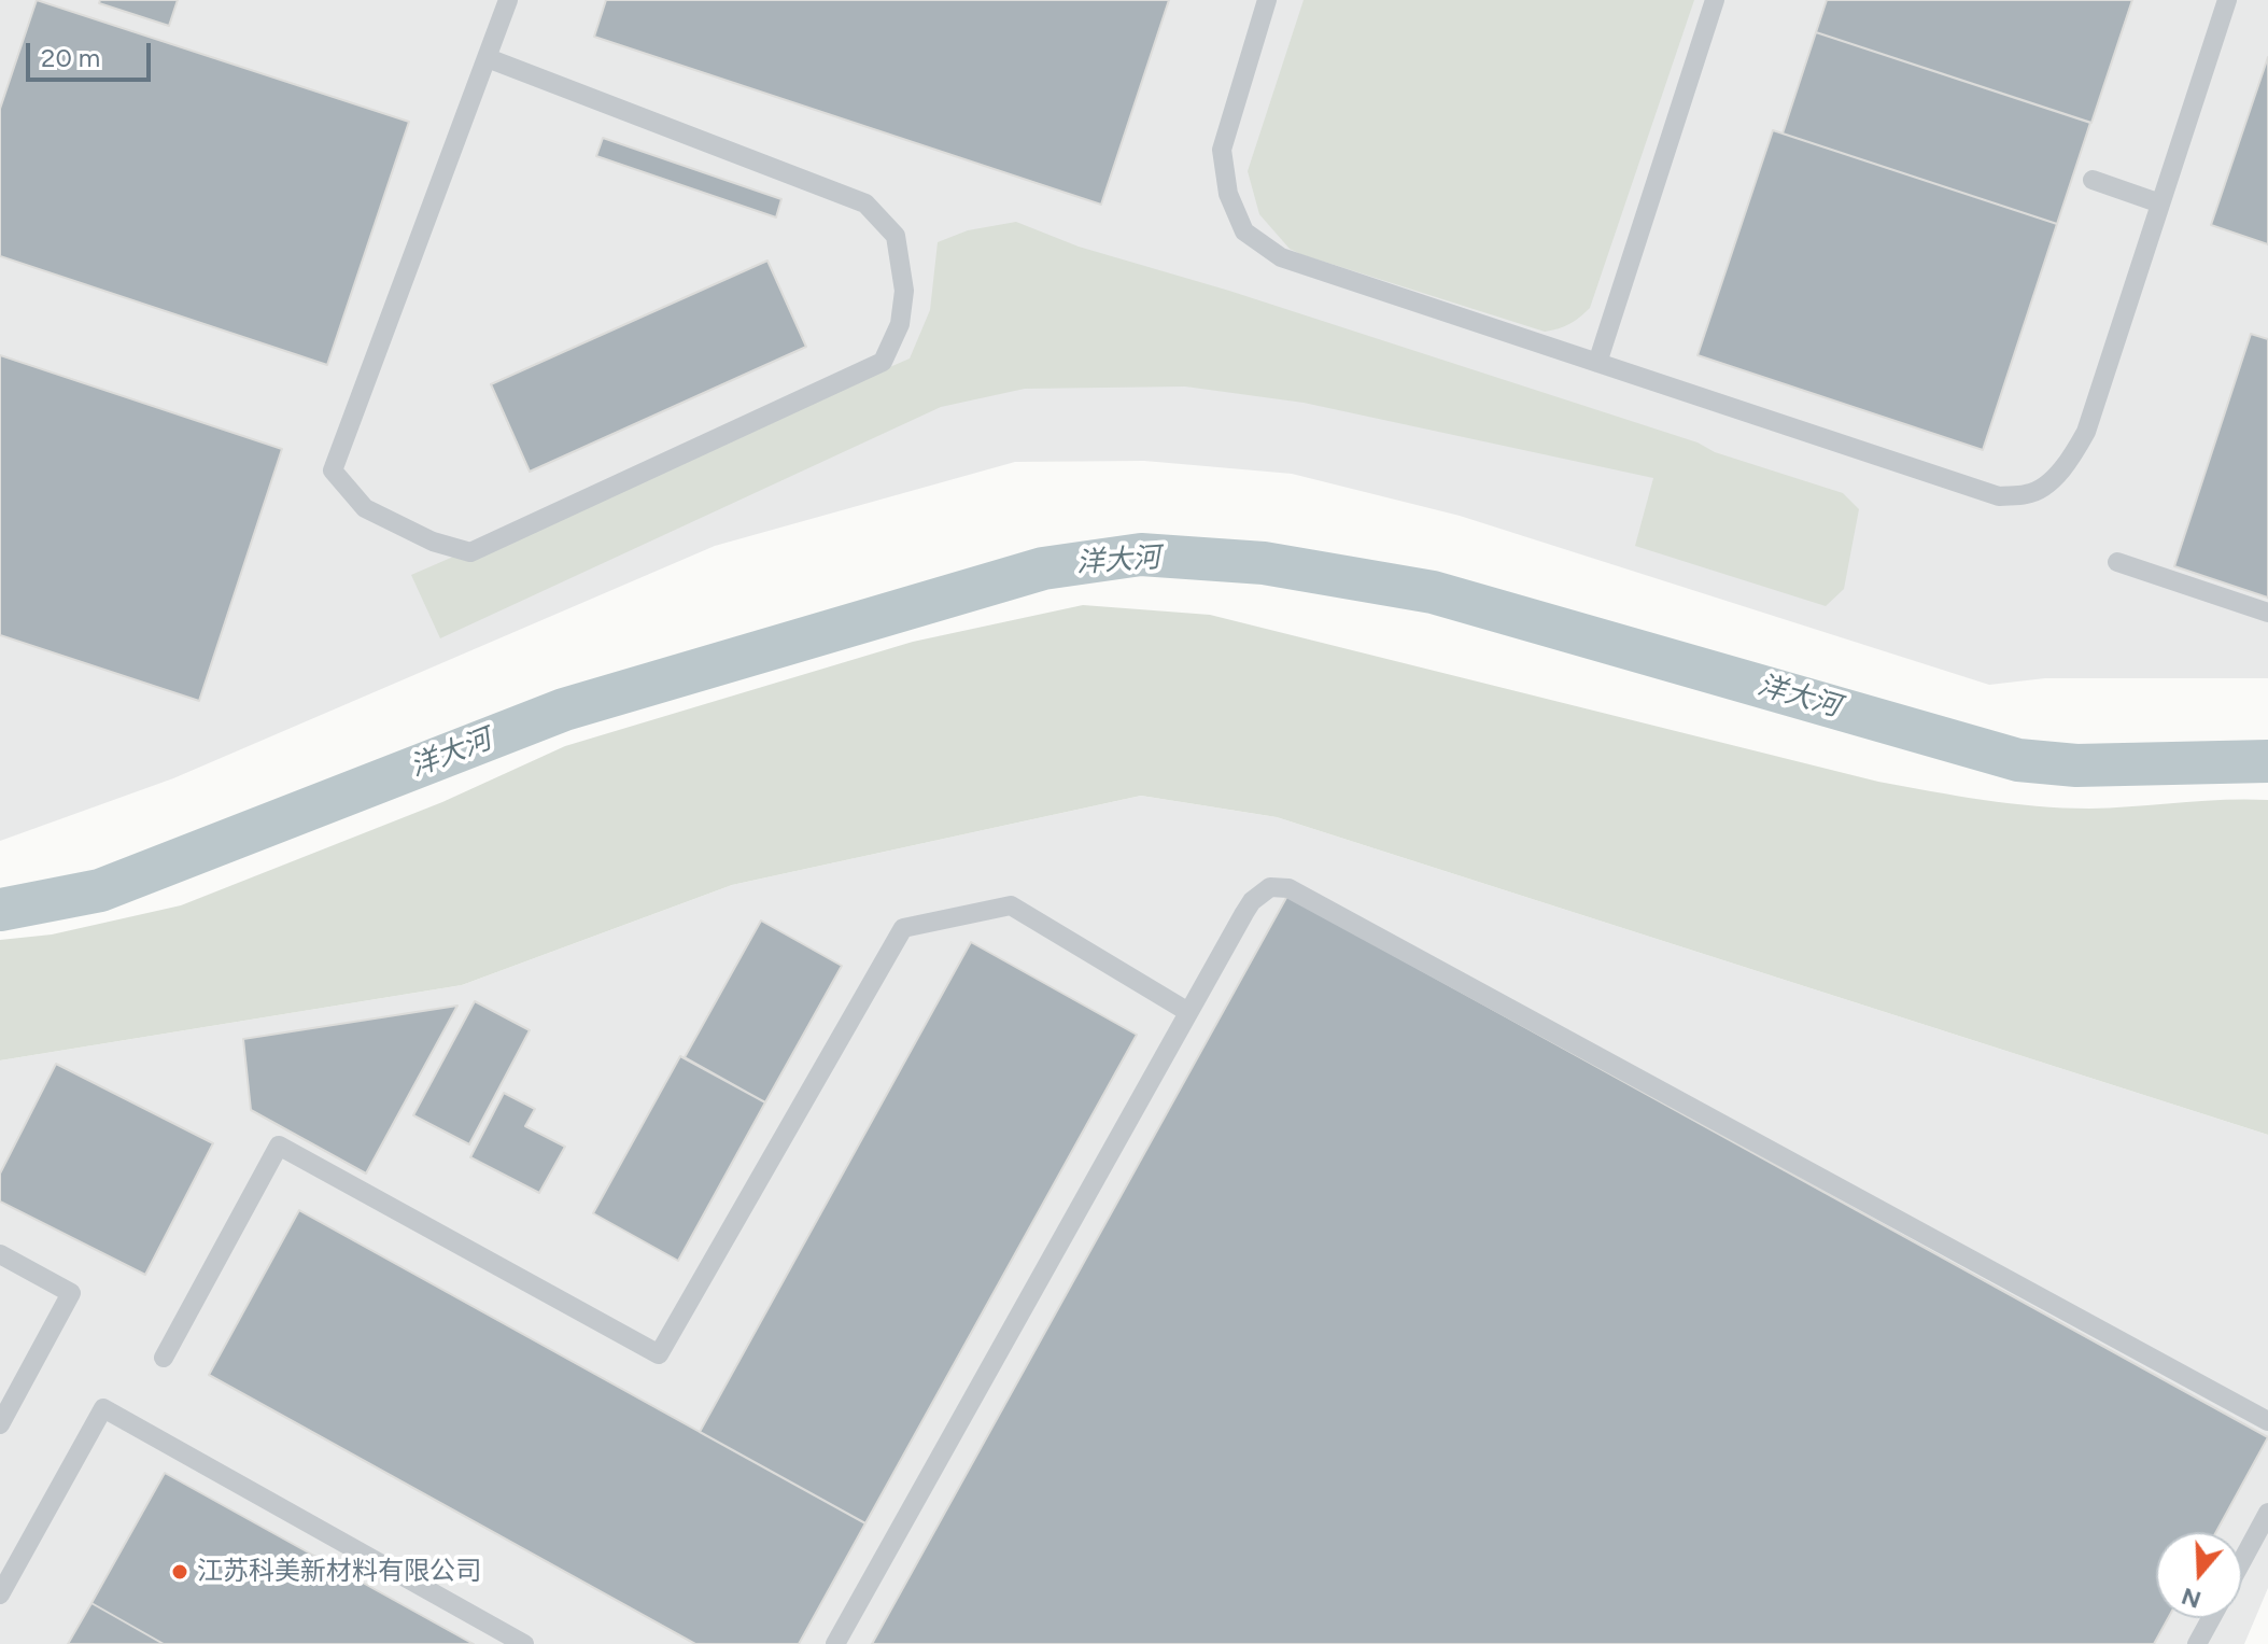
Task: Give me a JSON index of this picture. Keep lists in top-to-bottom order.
{
  "water": ["洋大河"],
  "places": ["江苏科美新材料有限公司"],
  "scale_bar": "20 m",
  "north": "bottom"
}
